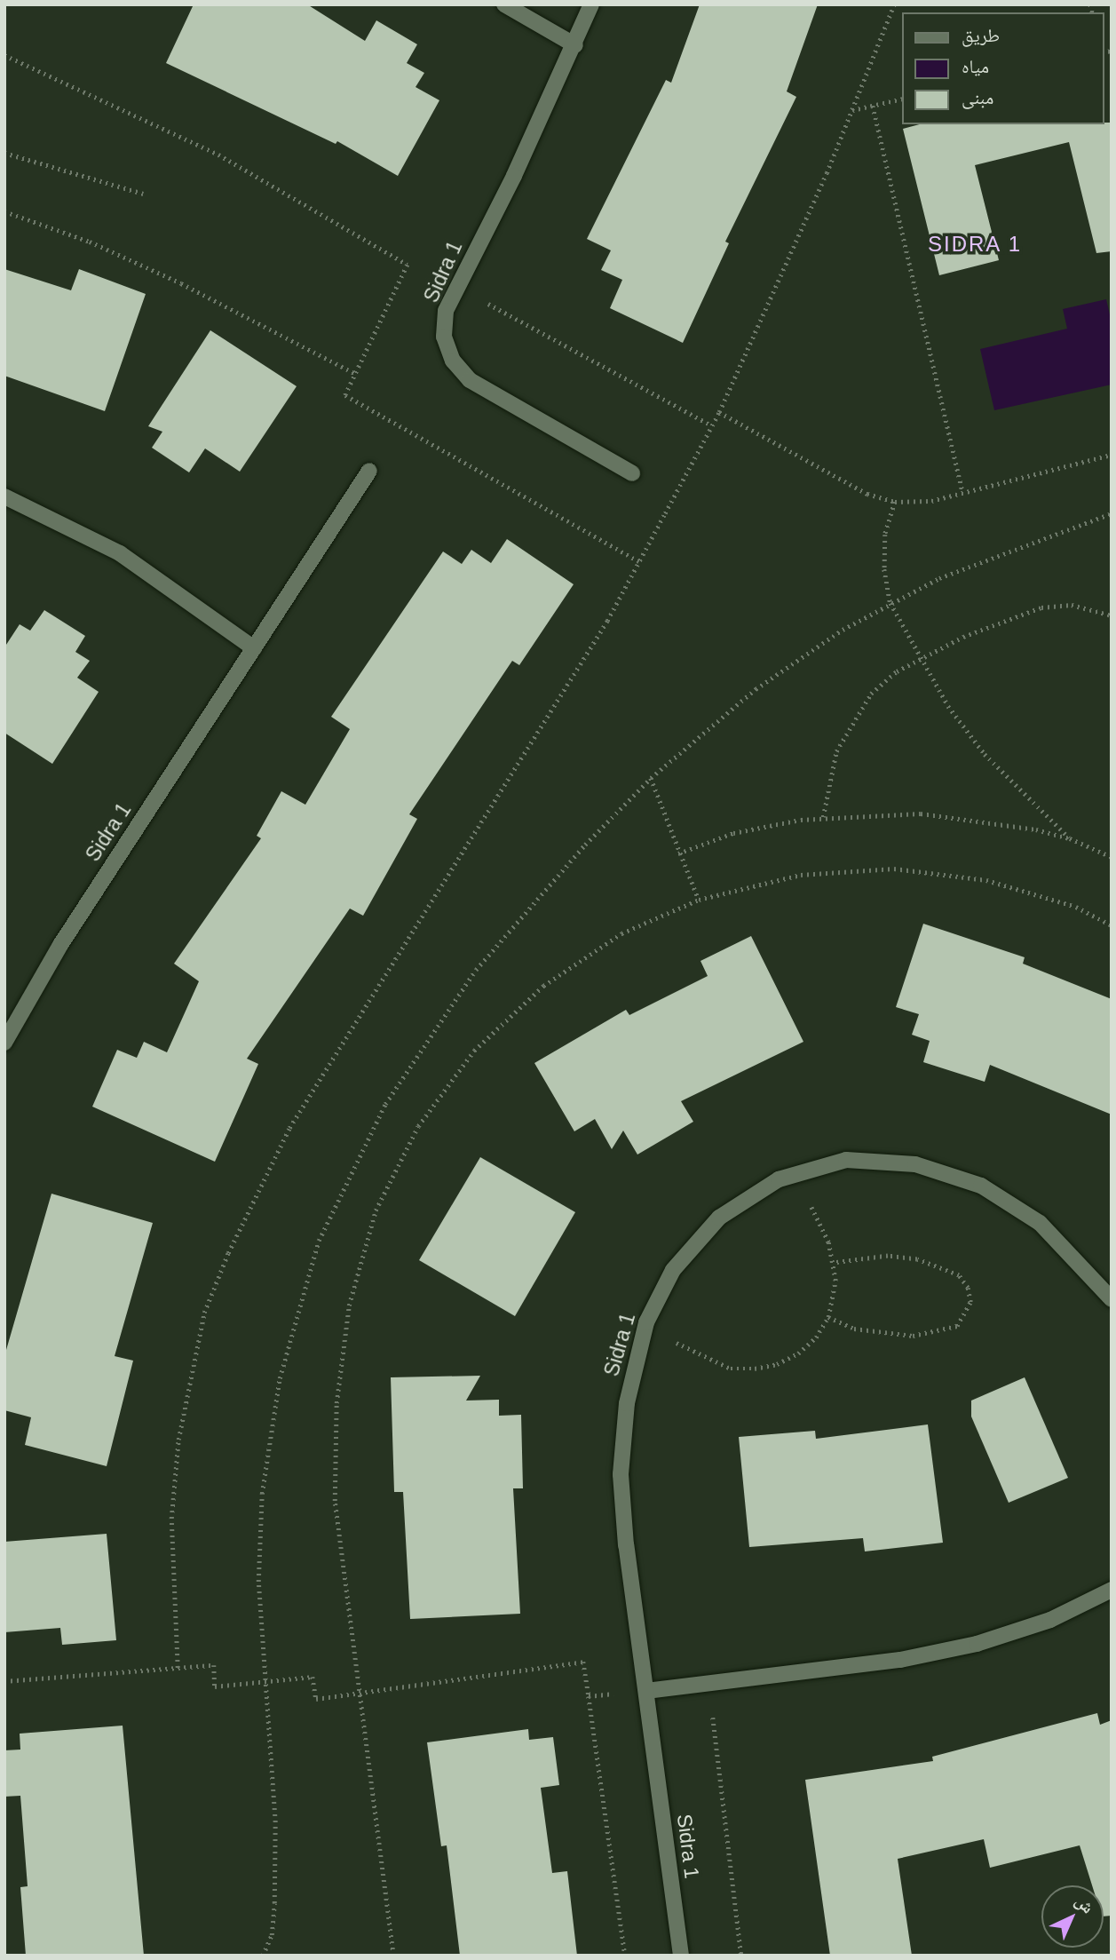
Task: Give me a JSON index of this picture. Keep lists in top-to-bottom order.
{
  "streets": {
    "street": ["Sidra 1"]
  },
  "districts": ["SIDRA 1"],
  "legend": ["طريق", "مياه", "مبنى"],
  "north": "top right"
}
